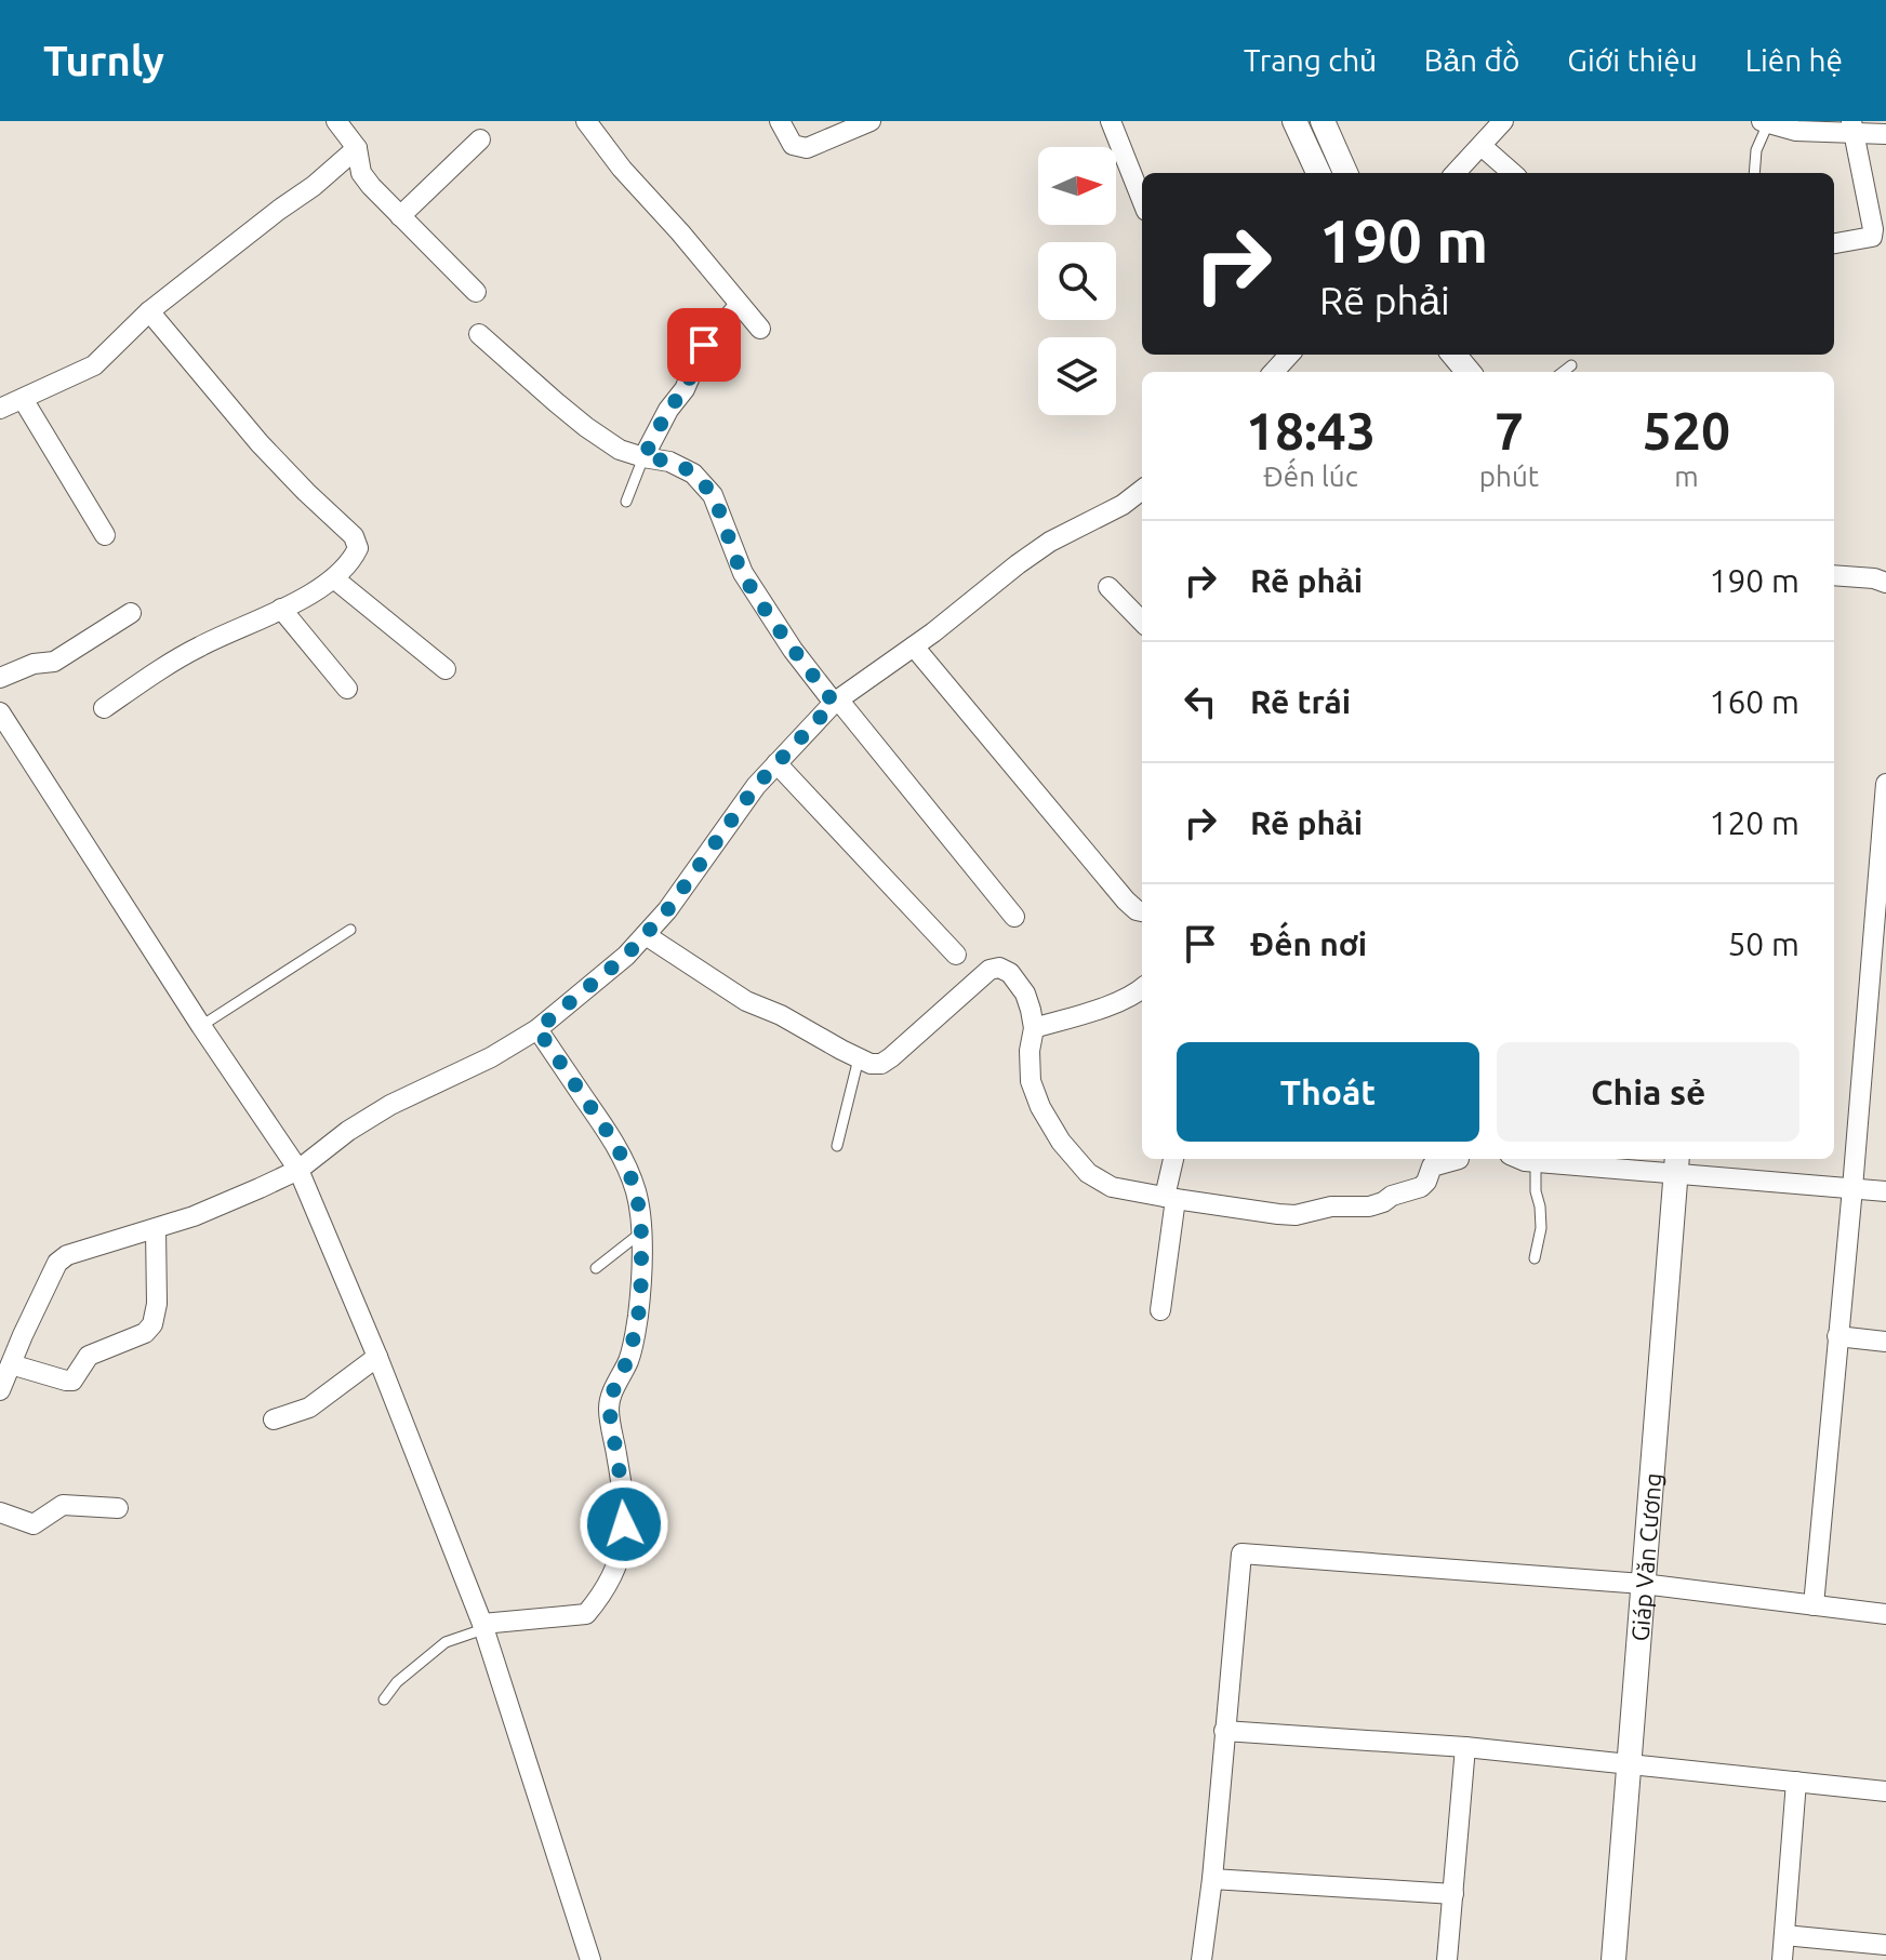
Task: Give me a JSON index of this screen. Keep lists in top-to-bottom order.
{
  "streets": {
    "street": ["Giáp Văn Cương"]
  },
  "north": "right",
  "page": {
    "header": "Turnly",
    "nav": [
      "Trang chủ",
      "Bản đồ",
      "Giới thiệu",
      "Liên hệ"
    ],
    "turn": ["190 m", "Rẽ phải"],
    "eta": [
      "18:43",
      "Đến lúc",
      "7",
      "phút",
      "520",
      "m"
    ],
    "list": [
      {
        "name": "Rẽ phải",
        "value": "190 m"
      },
      {
        "name": "Rẽ trái",
        "value": "160 m"
      },
      {
        "name": "Rẽ phải",
        "value": "120 m"
      },
      {
        "name": "Đến nơi",
        "value": "50 m"
      }
    ],
    "buttons": ["Thoát", "Chia sẻ"]
  }
}
